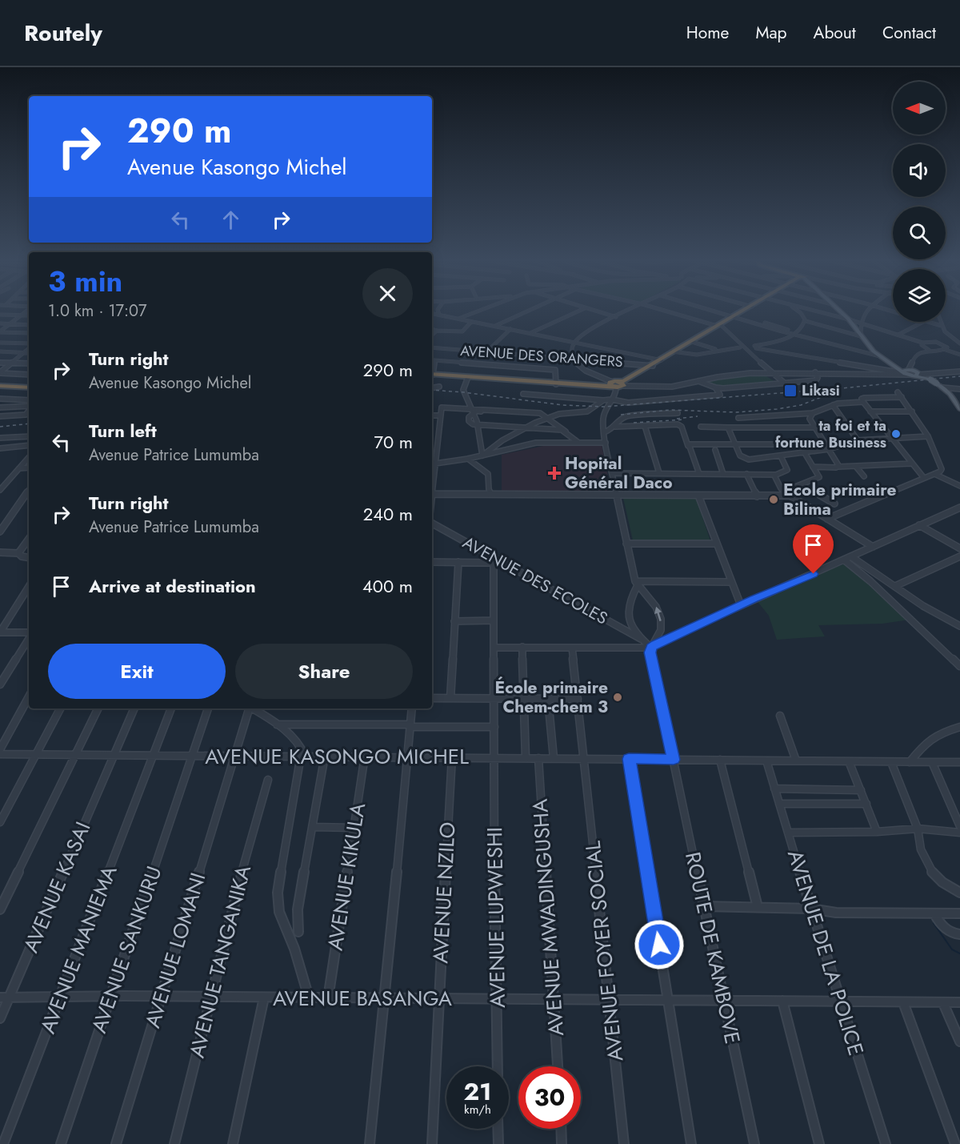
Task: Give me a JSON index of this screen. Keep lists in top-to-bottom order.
{
  "streets": {
    "street": [
      "AVENUE DES ORANGERS",
      "AVENUE DES ECOLES",
      "AVENUE KASONGO MICHEL",
      "AVENUE KIKULA",
      "AVENUE KASAI",
      "AVENUE NZILO",
      "AVENUE LUPWESHI",
      "AVENUE MWADINGUSHA",
      "ROUTE DE KAMBOVE",
      "AVENUE MANIEMA",
      "AVENUE SANKURU",
      "AVENUE LOMANI",
      "AVENUE FOYER SOCIAL",
      "AVENUE DE LA POLICE",
      "AVENUE TANGANIKA",
      "AVENUE BASANGA"
    ]
  },
  "crossings": [
    ["AVENUE DES ECOLES", "AVENUE LUPWESHI"],
    ["AVENUE KASONGO MICHEL", "AVENUE KIKULA"],
    ["AVENUE KASONGO MICHEL", "AVENUE KASAI"],
    ["AVENUE KASONGO MICHEL", "AVENUE NZILO"],
    ["AVENUE KASONGO MICHEL", "AVENUE LUPWESHI"],
    ["AVENUE KASONGO MICHEL", "AVENUE MWADINGUSHA"],
    ["AVENUE KASONGO MICHEL", "ROUTE DE KAMBOVE"],
    ["AVENUE KASONGO MICHEL", "AVENUE MANIEMA"],
    ["AVENUE KASONGO MICHEL", "AVENUE SANKURU"],
    ["AVENUE KASONGO MICHEL", "AVENUE LOMANI"],
    ["AVENUE KASONGO MICHEL", "AVENUE FOYER SOCIAL"],
    ["AVENUE KASONGO MICHEL", "AVENUE DE LA POLICE"],
    ["AVENUE KIKULA", "AVENUE BASANGA"],
    ["AVENUE KASAI", "AVENUE BASANGA"],
    ["AVENUE NZILO", "AVENUE BASANGA"],
    ["AVENUE LUPWESHI", "AVENUE BASANGA"],
    ["AVENUE MWADINGUSHA", "AVENUE BASANGA"],
    ["ROUTE DE KAMBOVE", "AVENUE BASANGA"],
    ["AVENUE MANIEMA", "AVENUE BASANGA"],
    ["AVENUE SANKURU", "AVENUE BASANGA"],
    ["AVENUE LOMANI", "AVENUE BASANGA"],
    ["AVENUE FOYER SOCIAL", "AVENUE BASANGA"],
    ["AVENUE DE LA POLICE", "AVENUE BASANGA"],
    ["AVENUE TANGANIKA", "AVENUE BASANGA"]
  ],
  "places": {
    "transit": ["Likasi"],
    "other": ["ta foi et ta fortune Business", "Ecole primaire Bilima", "École primaire Chem-chem 3"],
    "health": ["Hopital Général Daco"]
  },
  "north": "left",
  "page": {
    "header": "Routely",
    "nav": [
      "Home",
      "Map",
      "About",
      "Contact"
    ],
    "turn": ["290 m", "Avenue Kasongo Michel"],
    "heading": ["3 min", "1.0 km · 17:07"],
    "list": [
      {
        "name": "Turn right",
        "note": "Avenue Kasongo Michel",
        "value": "290 m"
      },
      {
        "name": "Turn left",
        "note": "Avenue Patrice Lumumba",
        "value": "70 m"
      },
      {
        "name": "Turn right",
        "note": "Avenue Patrice Lumumba",
        "value": "240 m"
      },
      {
        "name": "Arrive at destination",
        "value": "400 m"
      }
    ],
    "buttons": ["Exit", "Share"],
    "speed": "21 km/h",
    "limit": "30"
  }
}
